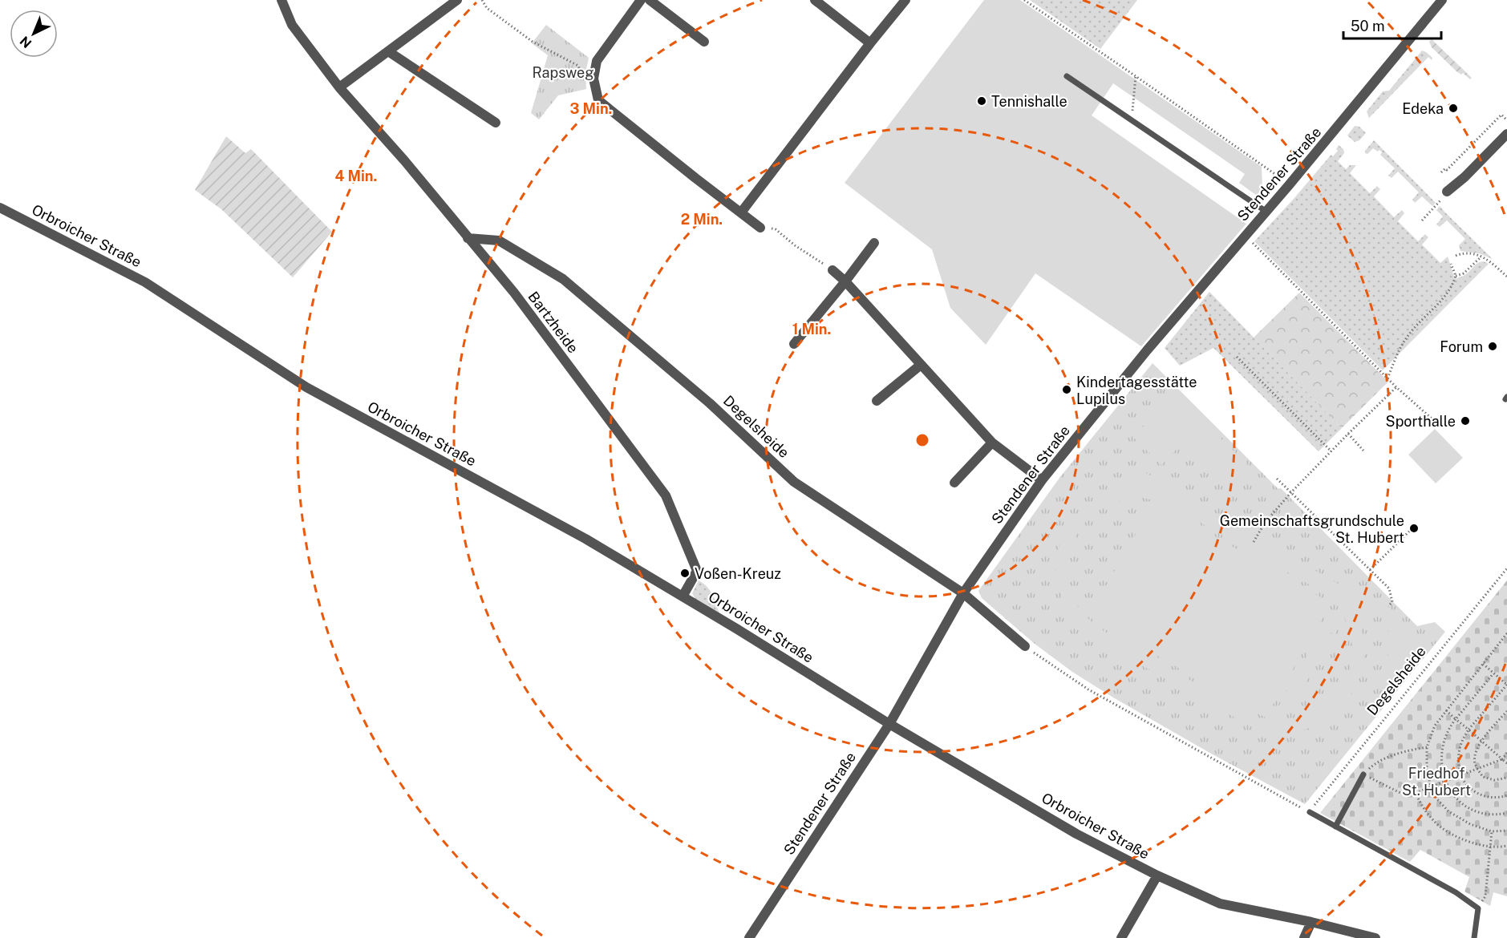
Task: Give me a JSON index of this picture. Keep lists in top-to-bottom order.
{
  "streets": {
    "street": [
      "Stendener Straße",
      "Orbroicher Straße",
      "Bartzheide",
      "Degelsheide"
    ]
  },
  "crossings": [
    ["Stendener Straße", "Orbroicher Straße"],
    ["Stendener Straße", "Degelsheide"],
    ["Orbroicher Straße", "Bartzheide"],
    ["Bartzheide", "Degelsheide"]
  ],
  "parks": ["Rapsweg", "Friedhof St. Hubert"],
  "places": [
    "Tennishalle",
    "Edeka",
    "Forum",
    "Kindertagesstätte Lupilus",
    "Sporthalle",
    "Gemeinschaftsgrundschule St. Hubert",
    "Voßen-Kreuz"
  ],
  "scale_bar": "50 m",
  "north": "bottom left",
  "rings": [
    "3 Min.",
    "4 Min.",
    "2 Min.",
    "1 Min."
  ]
}
